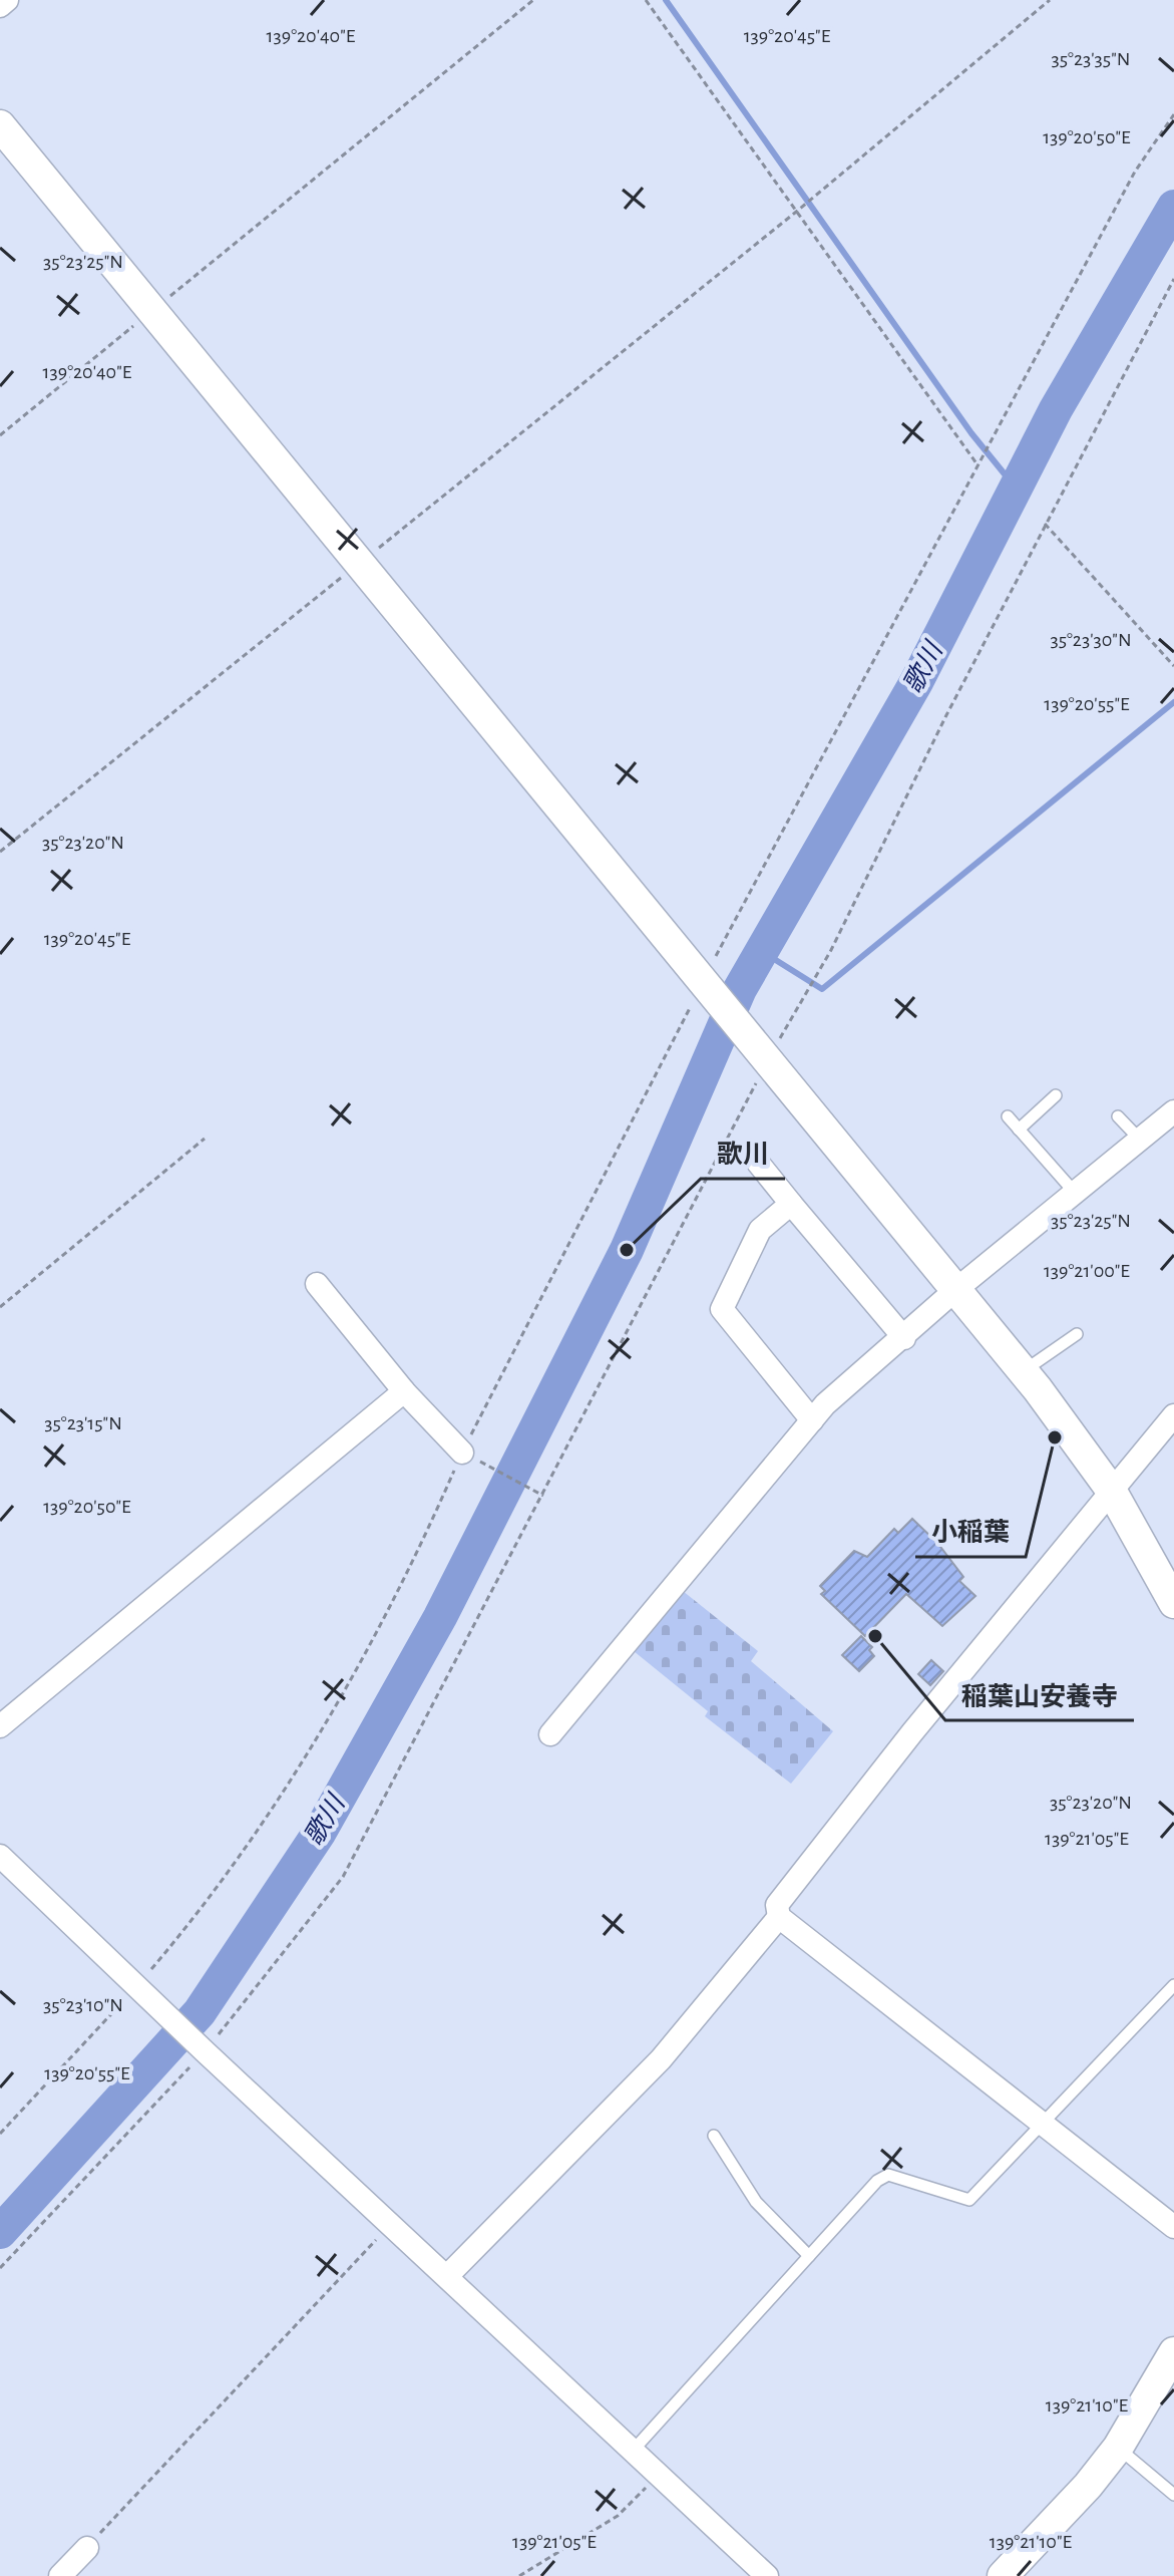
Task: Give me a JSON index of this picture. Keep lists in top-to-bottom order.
{
  "water": ["歌川"],
  "places": ["歌川", "小稲葉", "稲葉山安養寺"],
  "coordinates": [
    "139°20'40\"E",
    "139°20'45\"E",
    "35°23'35\"N",
    "139°20'50\"E",
    "35°23'25\"N",
    "35°23'30\"N",
    "139°20'55\"E",
    "35°23'20\"N",
    "139°21'00\"E",
    "35°23'15\"N",
    "139°21'05\"E",
    "35°23'10\"N",
    "139°21'10\"E"
  ]
}
